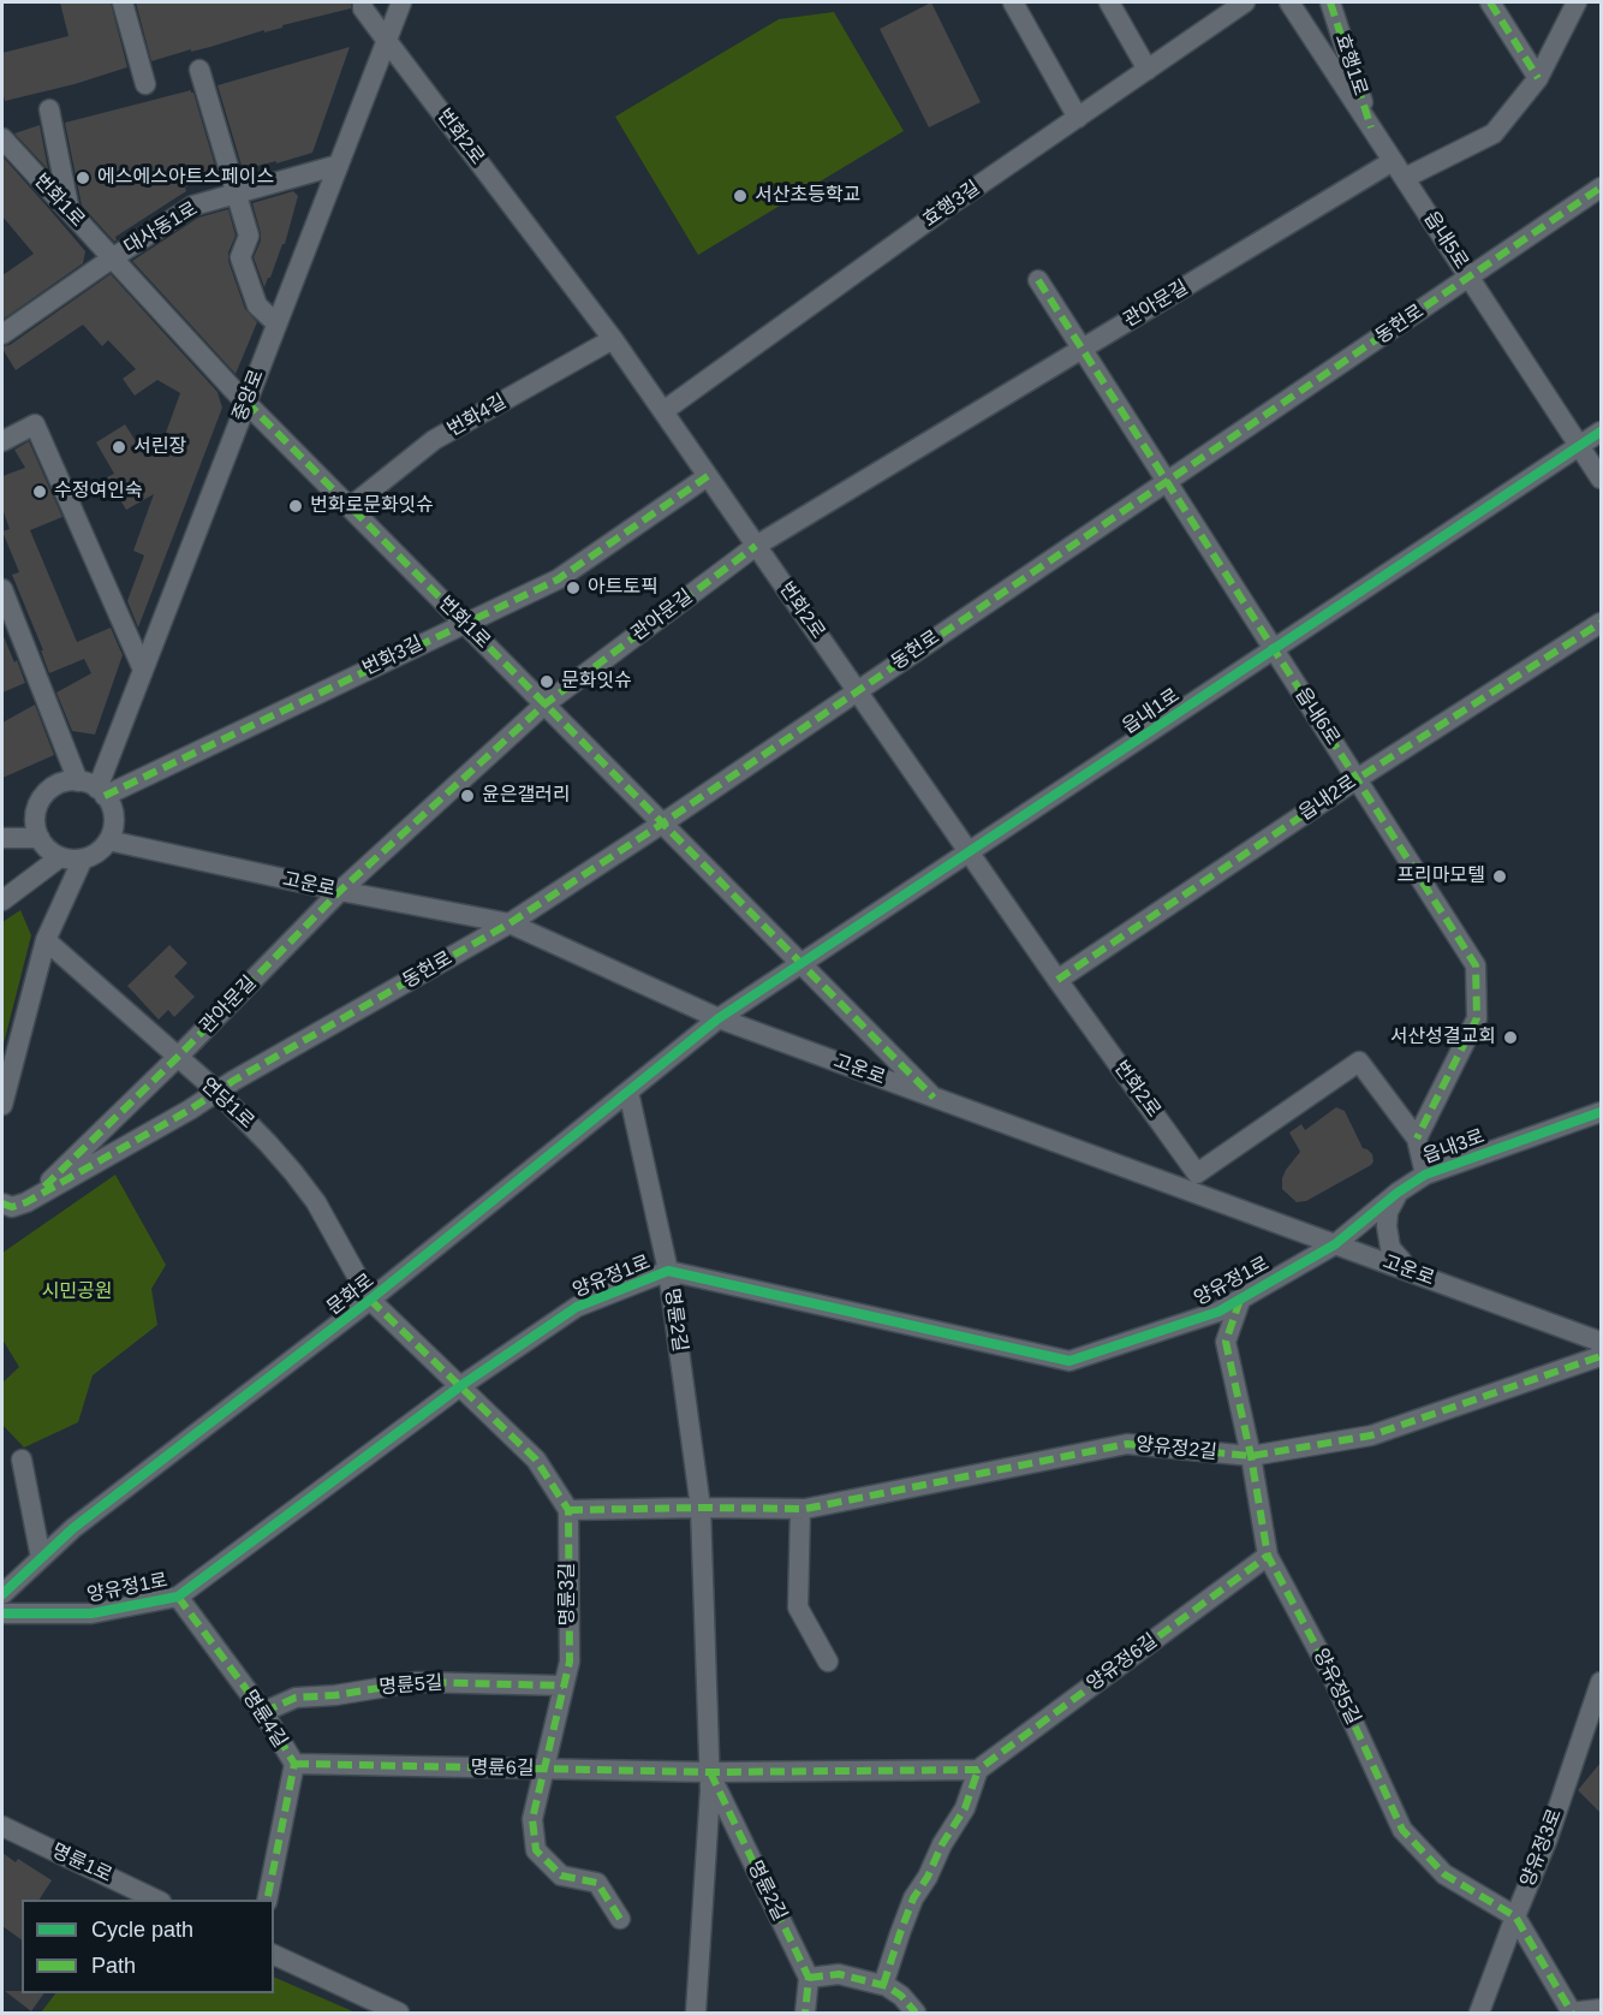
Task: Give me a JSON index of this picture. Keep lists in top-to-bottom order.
{
  "streets": {
    "street": [
      "효행1로",
      "번화2로",
      "번화1로",
      "효행3길",
      "대사동1로",
      "읍내5로",
      "관아문길",
      "동헌로",
      "중앙로",
      "번화4길",
      "번화3길",
      "읍내1로",
      "읍내6로",
      "읍내2로",
      "고운로",
      "연당1로",
      "읍내3로",
      "양유정1로",
      "문화로",
      "명륜2길",
      "양유정2길",
      "명륜3길",
      "양유정6길",
      "명륜5길",
      "양유정5길",
      "명륜4길",
      "명륜6길",
      "양유정3로",
      "명륜1로"
    ]
  },
  "crossings": [
    ["효행1로", "읍내5로"],
    ["번화2로", "효행3길"],
    ["번화2로", "관아문길"],
    ["번화2로", "동헌로"],
    ["번화2로", "중앙로"],
    ["번화2로", "번화4길"],
    ["번화2로", "번화3길"],
    ["번화2로", "읍내1로"],
    ["번화2로", "읍내2로"],
    ["번화2로", "고운로"],
    ["번화1로", "대사동1로"],
    ["번화1로", "관아문길"],
    ["번화1로", "동헌로"],
    ["번화1로", "중앙로"],
    ["번화1로", "번화4길"],
    ["번화1로", "번화3길"],
    ["번화1로", "읍내1로"],
    ["번화1로", "고운로"],
    ["대사동1로", "중앙로"],
    ["읍내5로", "관아문길"],
    ["읍내5로", "동헌로"],
    ["읍내5로", "읍내1로"],
    ["관아문길", "읍내6로"],
    ["관아문길", "고운로"],
    ["관아문길", "연당1로"],
    ["동헌로", "읍내6로"],
    ["동헌로", "고운로"],
    ["동헌로", "연당1로"],
    ["중앙로", "번화3길"],
    ["중앙로", "고운로"],
    ["번화3길", "고운로"],
    ["읍내1로", "읍내6로"],
    ["읍내1로", "고운로"],
    ["읍내1로", "문화로"],
    ["읍내6로", "읍내2로"],
    ["고운로", "읍내3로"],
    ["고운로", "양유정1로"],
    ["고운로", "문화로"],
    ["연당1로", "문화로"],
    ["읍내3로", "양유정1로"],
    ["양유정1로", "명륜2길"],
    ["양유정1로", "양유정5길"],
    ["양유정1로", "명륜4길"],
    ["문화로", "명륜2길"],
    ["명륜2길", "양유정2길"],
    ["명륜2길", "명륜6길"],
    ["양유정2길", "양유정5길"],
    ["명륜3길", "명륜5길"],
    ["명륜3길", "명륜6길"],
    ["양유정6길", "양유정5길"],
    ["명륜5길", "명륜4길"],
    ["양유정5길", "양유정3로"],
    ["명륜4길", "명륜6길"]
  ],
  "parks": ["시민공원"],
  "places": [
    "에스에스아트스페이스",
    "서산초등학교",
    "서린장",
    "수정여인숙",
    "번화로문화잇슈",
    "아트토픽",
    "문화잇슈",
    "윤은갤러리",
    "프리마모텔",
    "서산성결교회"
  ],
  "legend": ["Cycle path", "Path"]
}
